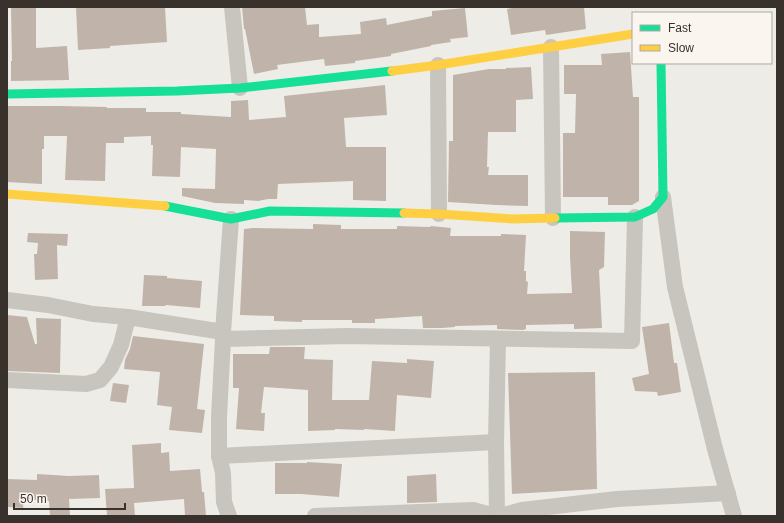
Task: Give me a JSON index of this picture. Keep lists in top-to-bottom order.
{
  "legend": ["Fast", "Slow"],
  "scale_bar": "50 m"
}
